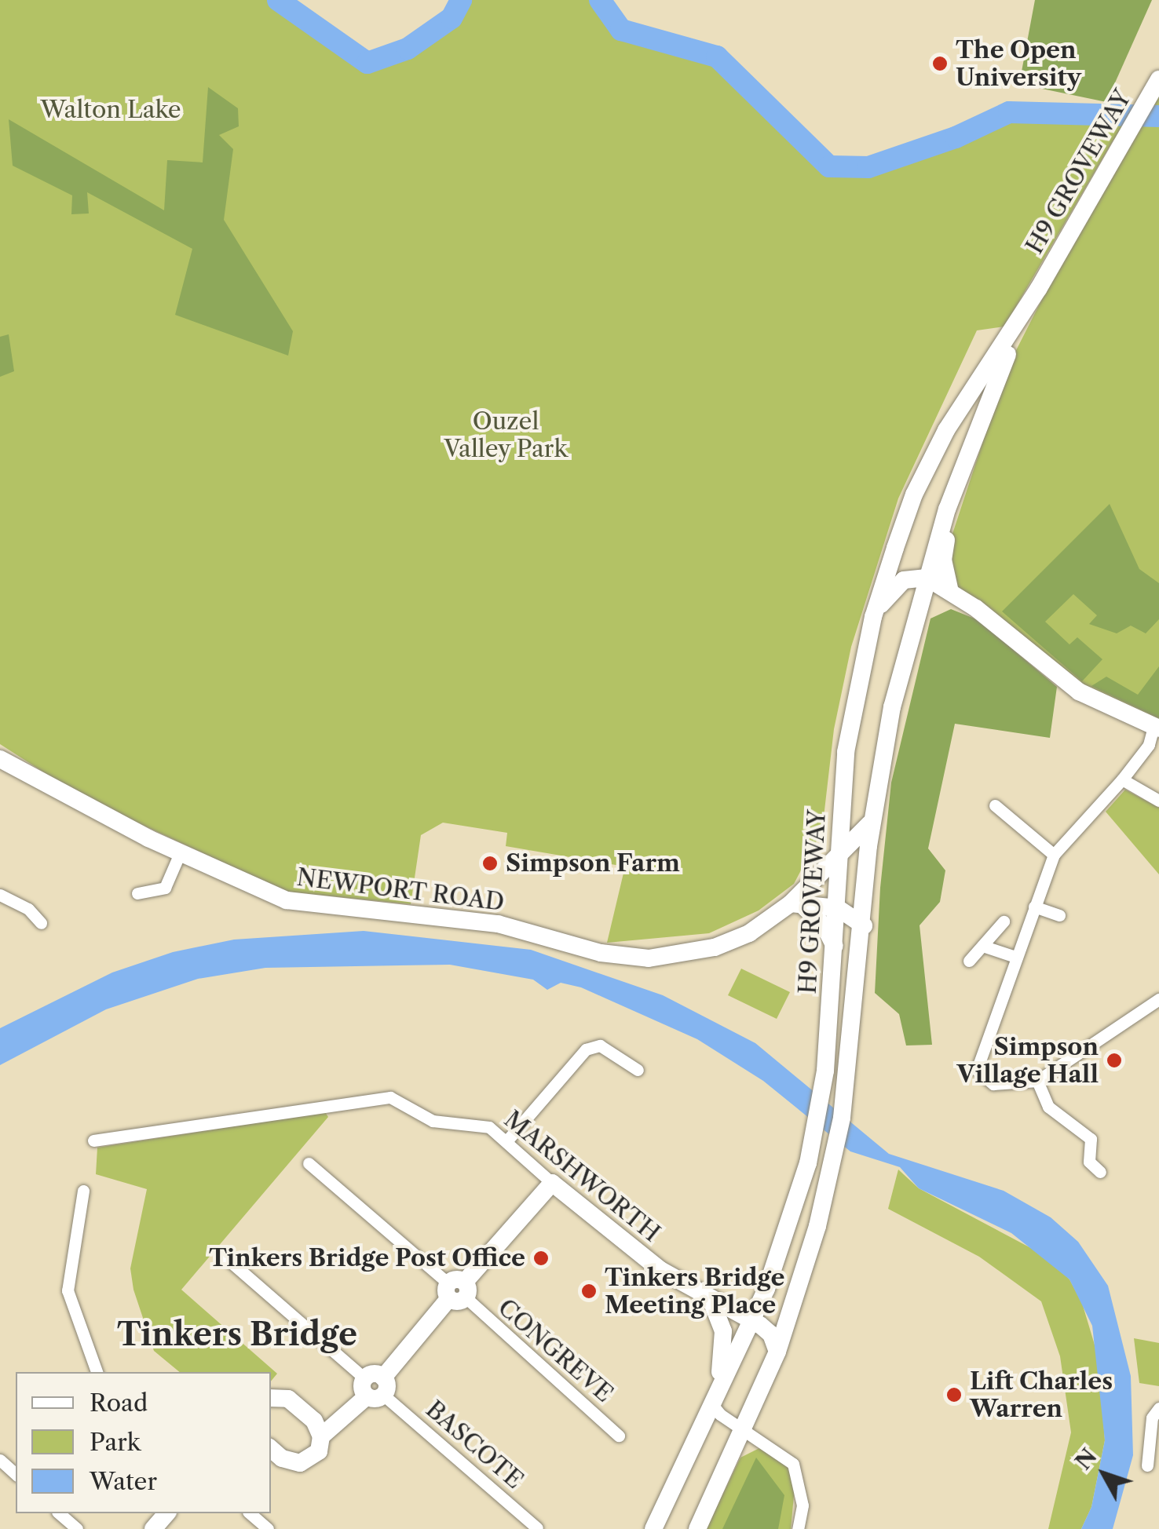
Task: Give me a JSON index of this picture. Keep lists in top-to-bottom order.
{
  "streets": {
    "street": [
      "H9 GROVEWAY",
      "NEWPORT ROAD",
      "MARSHWORTH",
      "CONGREVE",
      "BASCOTE"
    ]
  },
  "crossings": [
    ["H9 GROVEWAY", "NEWPORT ROAD"],
    ["H9 GROVEWAY", "MARSHWORTH"]
  ],
  "districts": ["Tinkers Bridge"],
  "parks": ["Walton Lake", "Ouzel Valley Park"],
  "places": [
    "The Open University",
    "Simpson Farm",
    "Simpson Village Hall",
    "Tinkers Bridge Post Office",
    "Tinkers Bridge Meeting Place",
    "Lift Charles Warren"
  ],
  "legend": ["Road", "Park", "Water"],
  "north": "top left"
}
